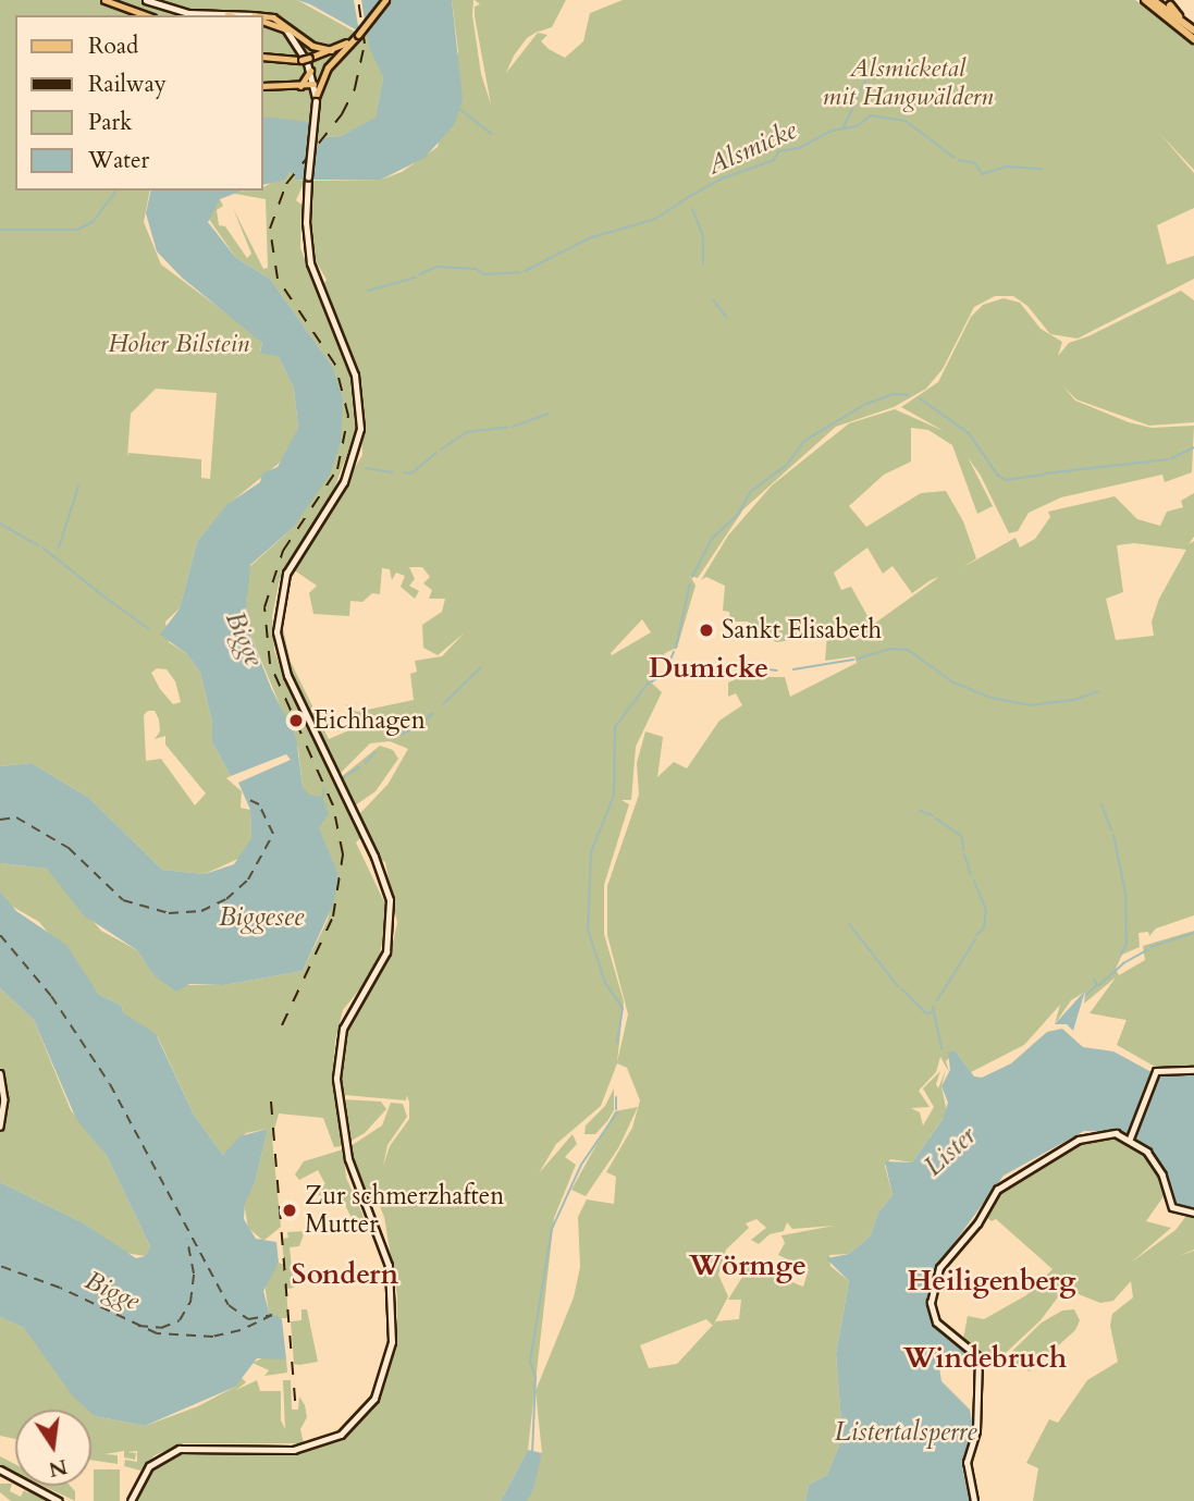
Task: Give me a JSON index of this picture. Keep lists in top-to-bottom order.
{
  "districts": [
    "Dumicke",
    "Wörmge",
    "Sondern",
    "Heiligenberg",
    "Windebruch"
  ],
  "water": [
    "Alsmicke",
    "Bigge",
    "Biggesee",
    "Lister",
    "Listertalsperre"
  ],
  "parks": ["Alsmicketal mit Hangwäldern", "Hoher Bilstein"],
  "places": ["Sankt Elisabeth", "Eichhagen", "Zur schmerzhaften Mutter"],
  "legend": [
    "Road",
    "Railway",
    "Park",
    "Water"
  ],
  "north": "bottom"
}
